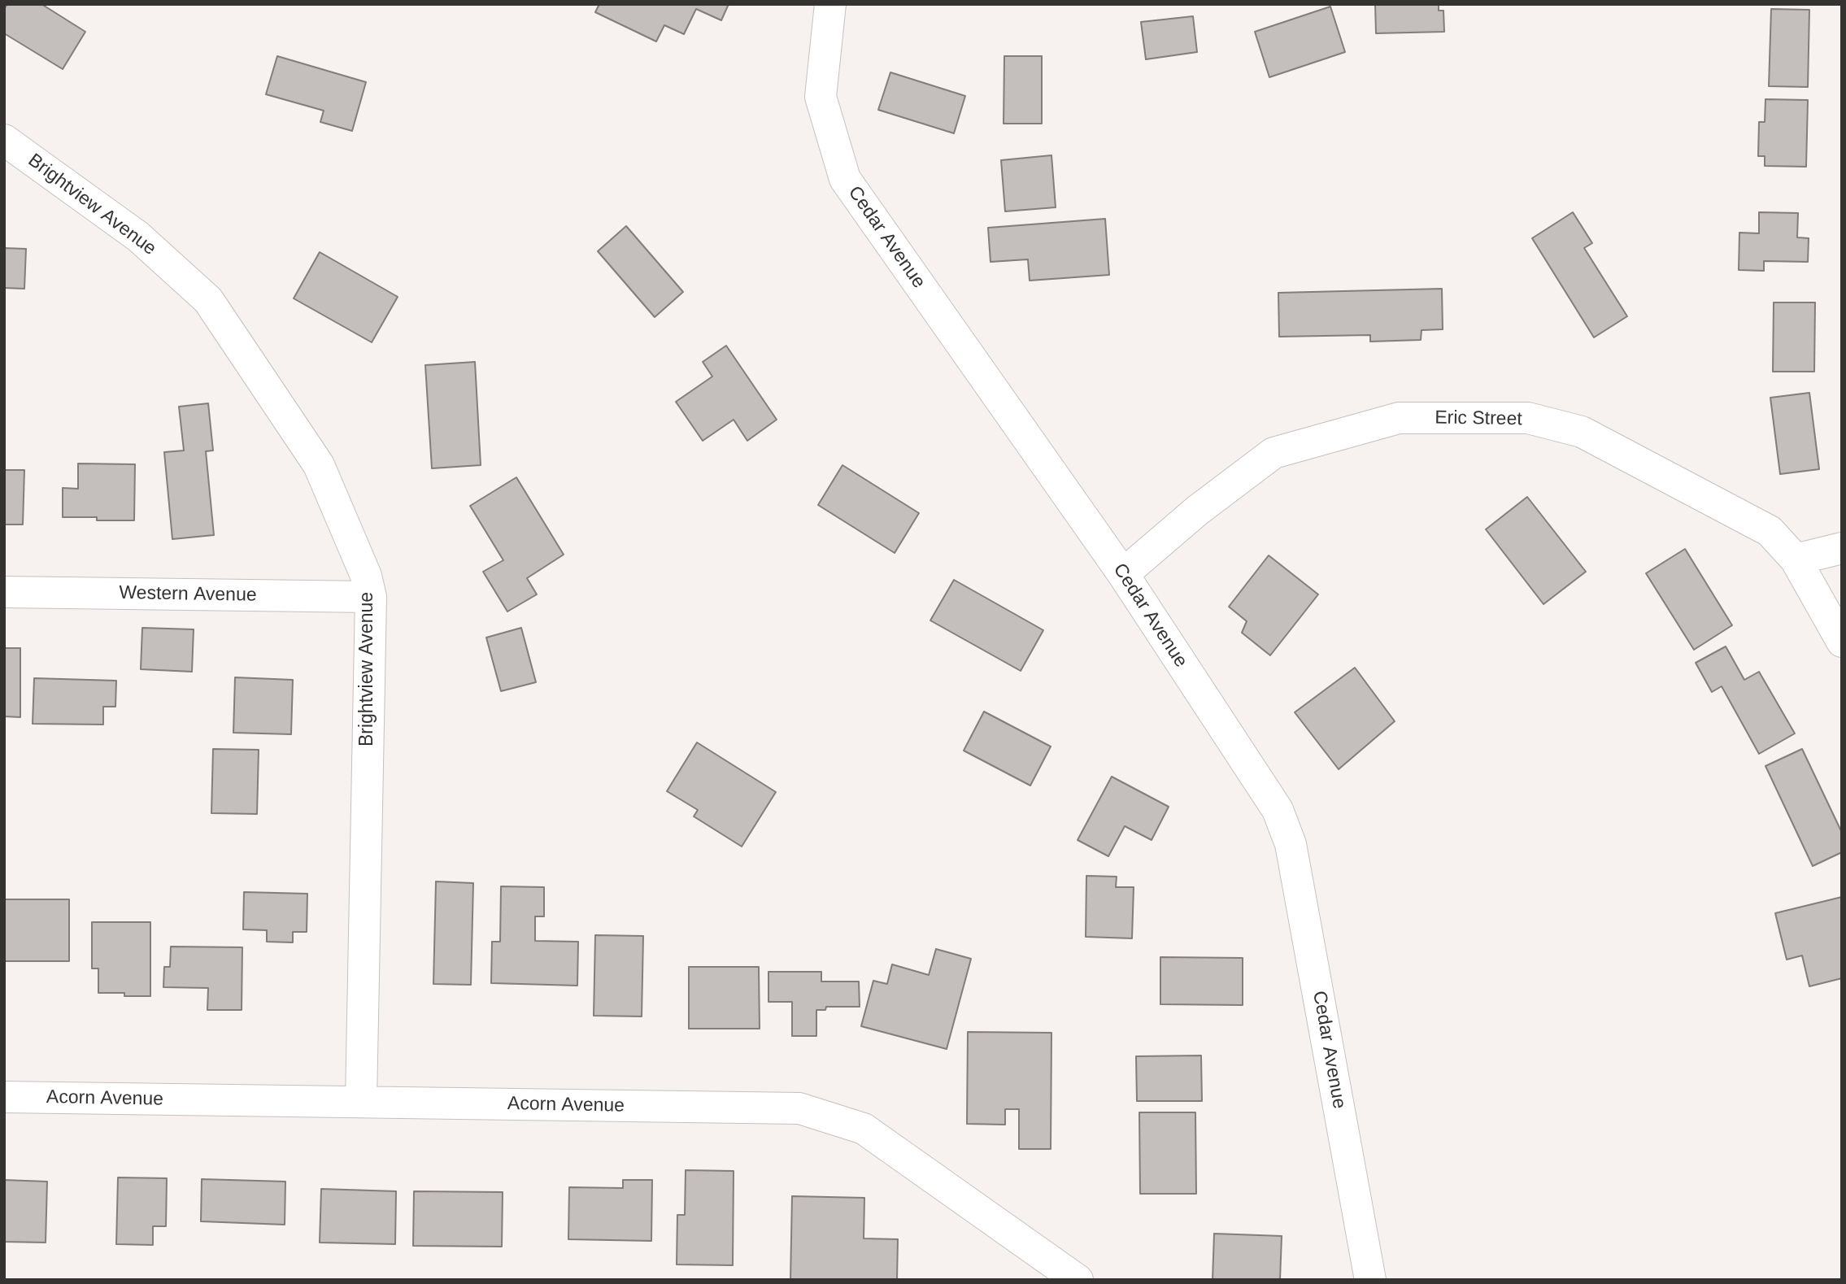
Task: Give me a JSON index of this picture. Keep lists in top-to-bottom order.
{
  "streets": {
    "street": [
      "Brightview Avenue",
      "Cedar Avenue",
      "Eric Street",
      "Western Avenue",
      "Acorn Avenue"
    ]
  },
  "crossings": [
    ["Brightview Avenue", "Western Avenue"],
    ["Brightview Avenue", "Acorn Avenue"],
    ["Cedar Avenue", "Eric Street"]
  ]
}
